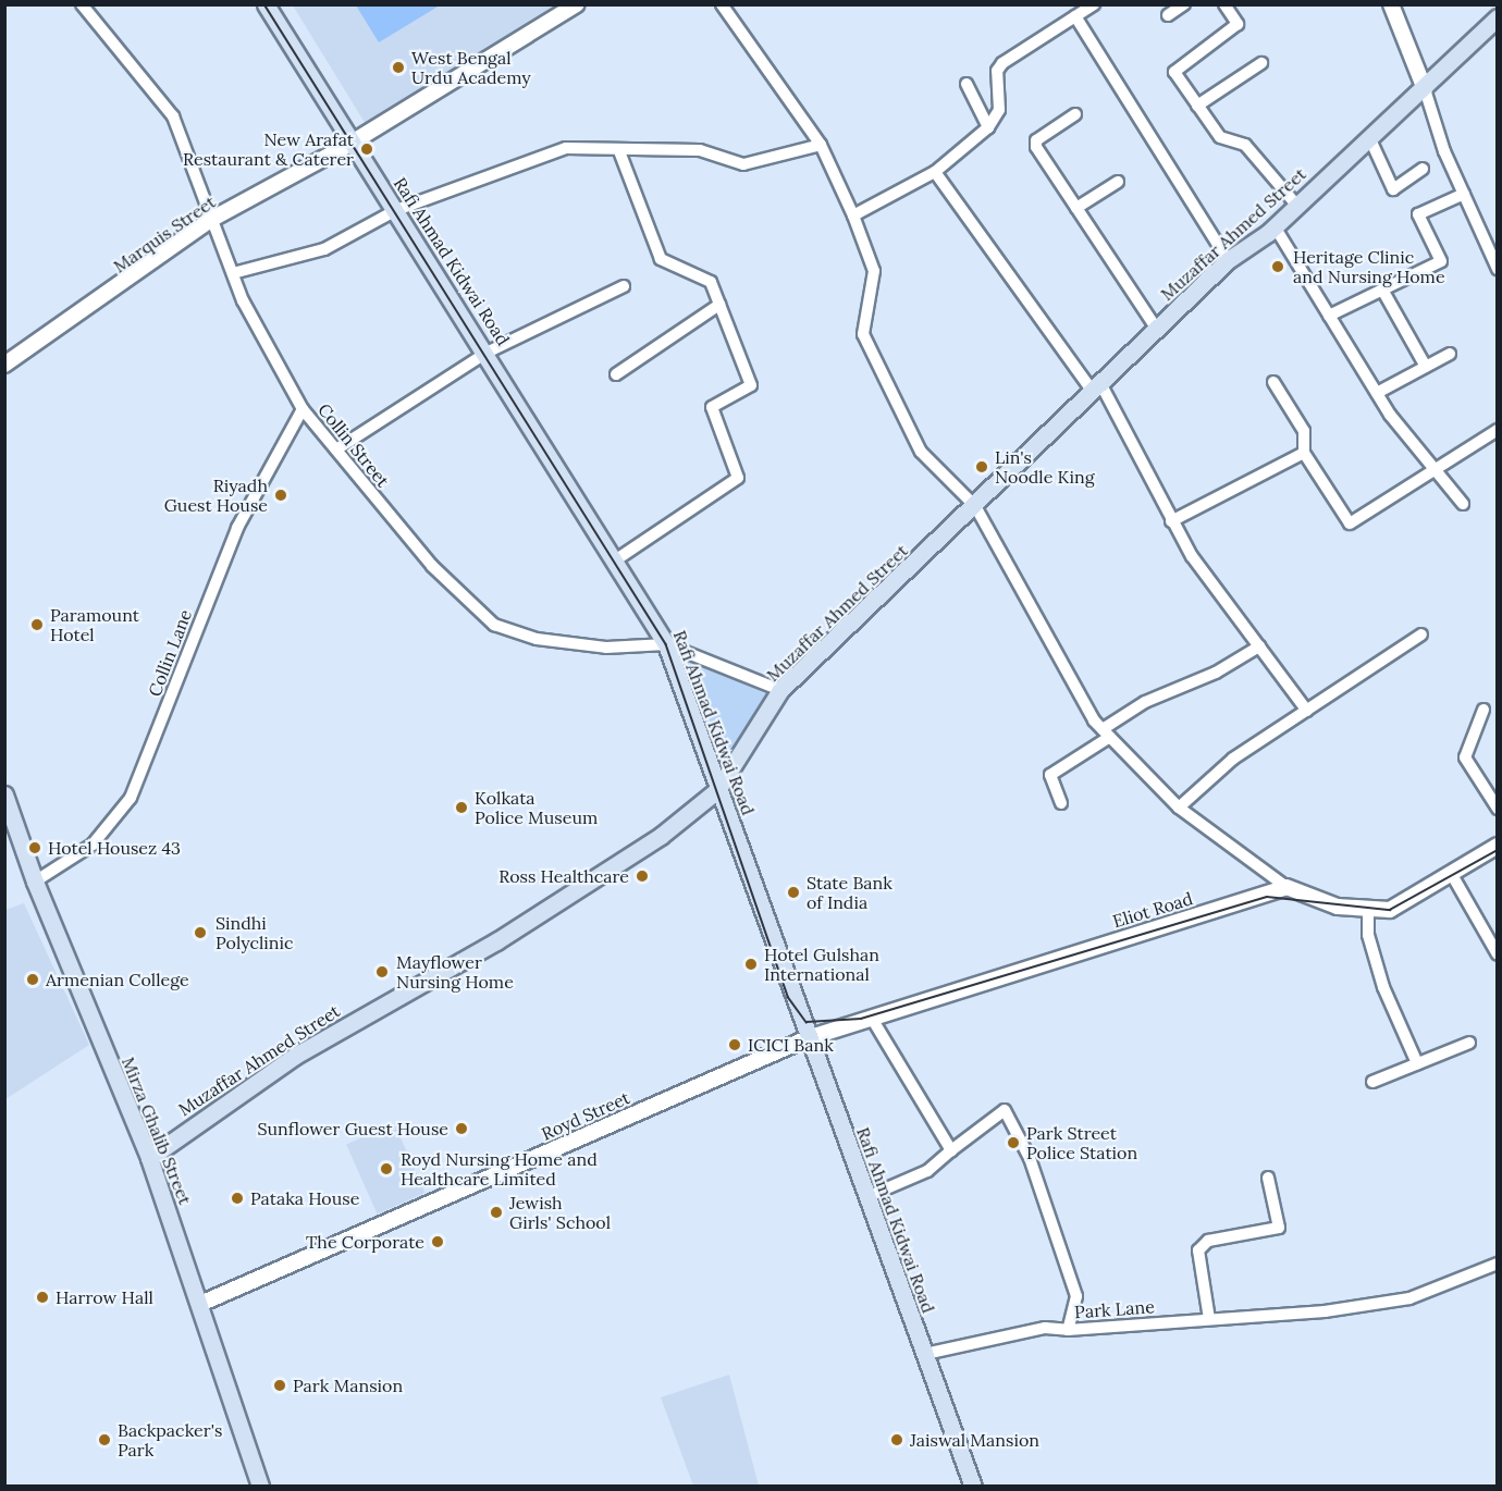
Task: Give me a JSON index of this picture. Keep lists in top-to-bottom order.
{
  "streets": {
    "main road": ["Muzaffar Ahmed Street", "Rafi Ahmad Kidwai Road", "Mirza Ghalib Street"],
    "street": [
      "Marquis Street",
      "Collin Street",
      "Collin Lane",
      "Eliot Road",
      "Royd Street",
      "Park Lane"
    ]
  },
  "crossings": [
    ["Marquis Street", "Rafi Ahmad Kidwai Road"],
    ["Marquis Street", "Collin Street"],
    ["Muzaffar Ahmed Street", "Rafi Ahmad Kidwai Road"],
    ["Muzaffar Ahmed Street", "Collin Street"],
    ["Muzaffar Ahmed Street", "Mirza Ghalib Street"],
    ["Rafi Ahmad Kidwai Road", "Collin Street"],
    ["Rafi Ahmad Kidwai Road", "Eliot Road"],
    ["Rafi Ahmad Kidwai Road", "Royd Street"],
    ["Collin Street", "Collin Lane"],
    ["Collin Lane", "Mirza Ghalib Street"],
    ["Eliot Road", "Royd Street"],
    ["Royd Street", "Mirza Ghalib Street"]
  ],
  "places": [
    "West Bengal Urdu Academy",
    "New Arafat Restaurant & Caterer",
    "Heritage Clinic and Nursing Home",
    "Lin's Noodle King",
    "Riyadh Guest House",
    "Paramount Hotel",
    "Kolkata Police Museum",
    "Hotel Housez 43",
    "Ross Healthcare",
    "State Bank of India",
    "Sindhi Polyclinic",
    "Hotel Gulshan International",
    "Mayflower Nursing Home",
    "Armenian College",
    "ICICI Bank",
    "Sunflower Guest House",
    "Park Street Police Station",
    "Royd Nursing Home and Healthcare Limited",
    "Pataka House",
    "Jewish Girls' School",
    "The Corporate",
    "Harrow Hall",
    "Park Mansion",
    "Backpacker's Park",
    "Jaiswal Mansion"
  ]
}
